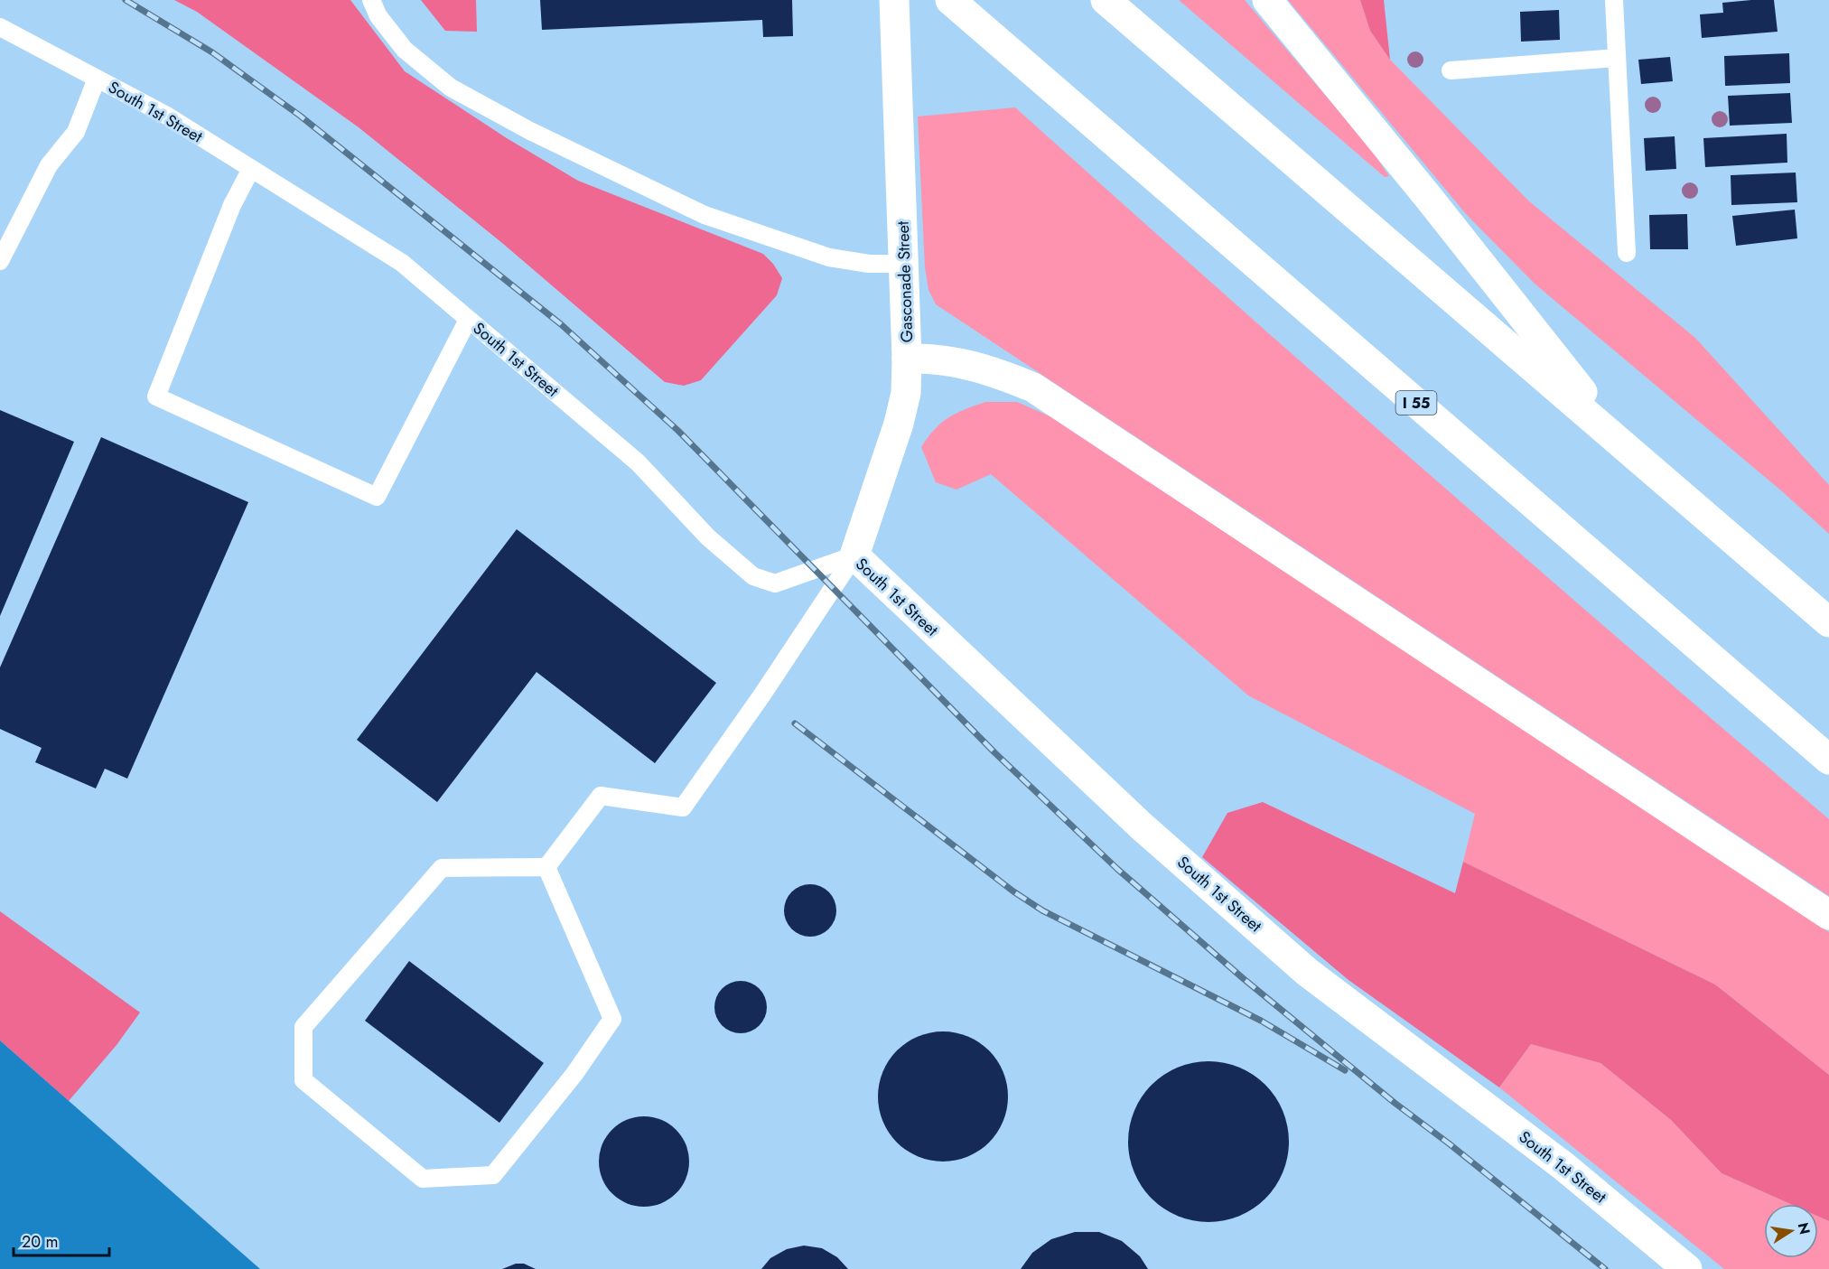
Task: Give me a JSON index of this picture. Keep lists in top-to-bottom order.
{
  "streets": {
    "main road": ["South 1st Street", "Gasconade Street", "I 55"]
  },
  "crossings": [
    ["South 1st Street", "Gasconade Street"]
  ],
  "scale_bar": "20 m",
  "north": "right"
}
